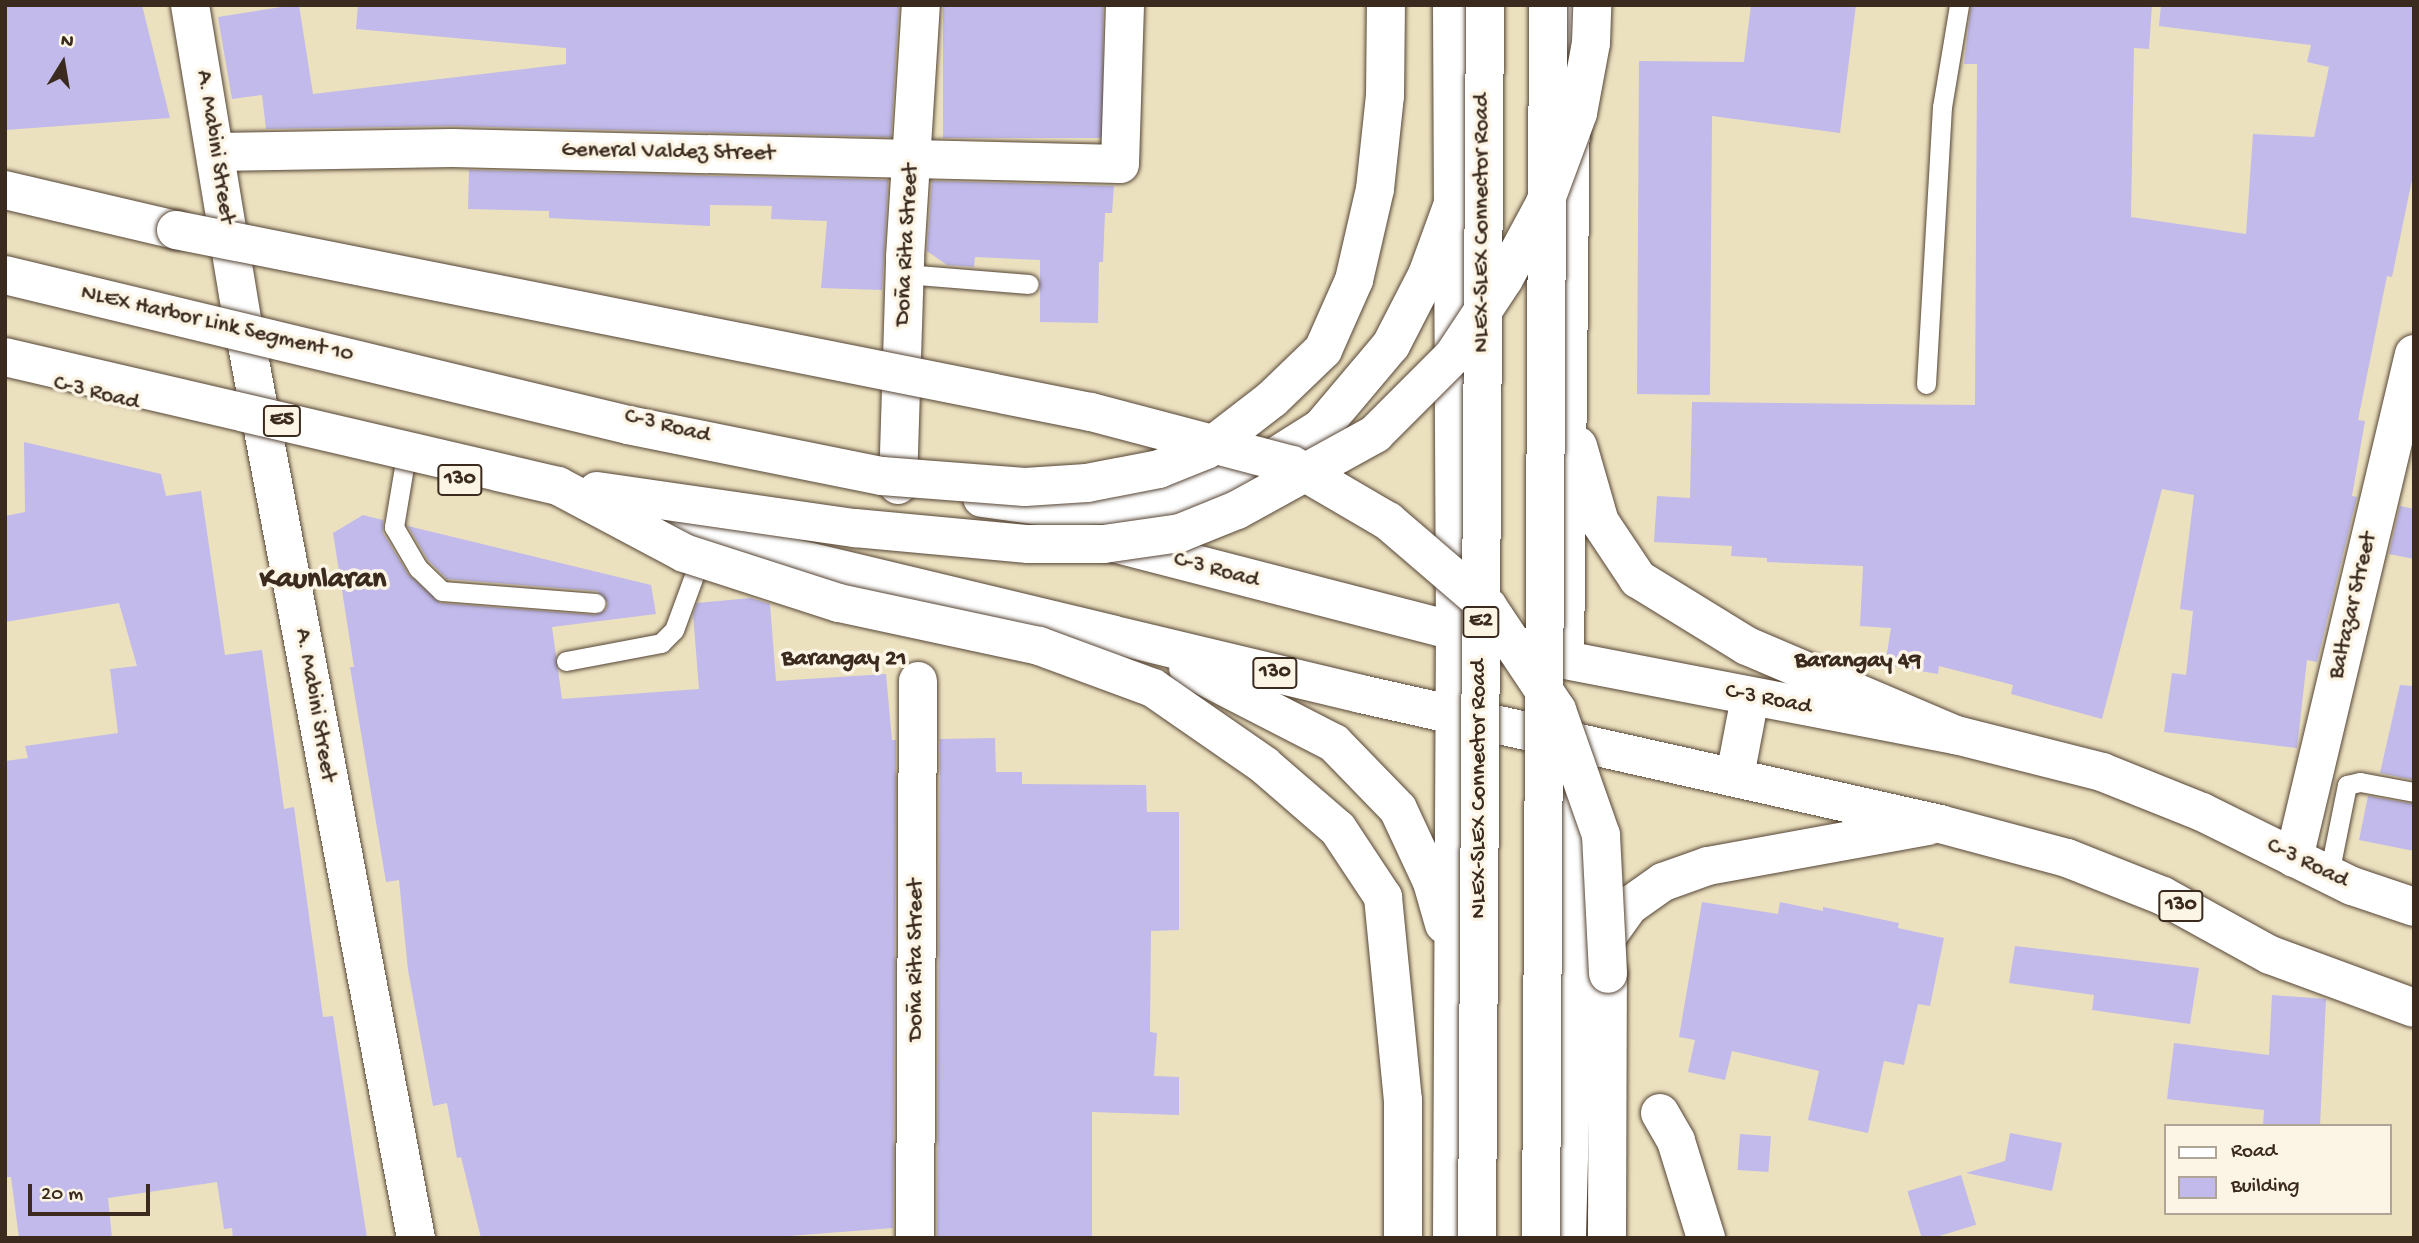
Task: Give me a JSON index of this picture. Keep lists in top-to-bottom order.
{
  "streets": {
    "main road": [
      "A. Mabini Street",
      "General Valdez Street",
      "NLEX-SLEX Connector Road",
      "Doña Rita Street",
      "NLEX Harbor Link Segment 10",
      "C-3 Road",
      "E5",
      "130",
      "Baltazar Street",
      "E2"
    ]
  },
  "crossings": [
    ["A. Mabini Street", "General Valdez Street"],
    ["A. Mabini Street", "C-3 Road"],
    ["General Valdez Street", "Doña Rita Street"],
    ["Doña Rita Street", "C-3 Road"],
    ["C-3 Road", "Baltazar Street"]
  ],
  "districts": ["Kaunlaran", "Barangay 21", "Barangay 49"],
  "legend": ["Road", "Building"],
  "scale_bar": "20 m",
  "north": "top"
}
